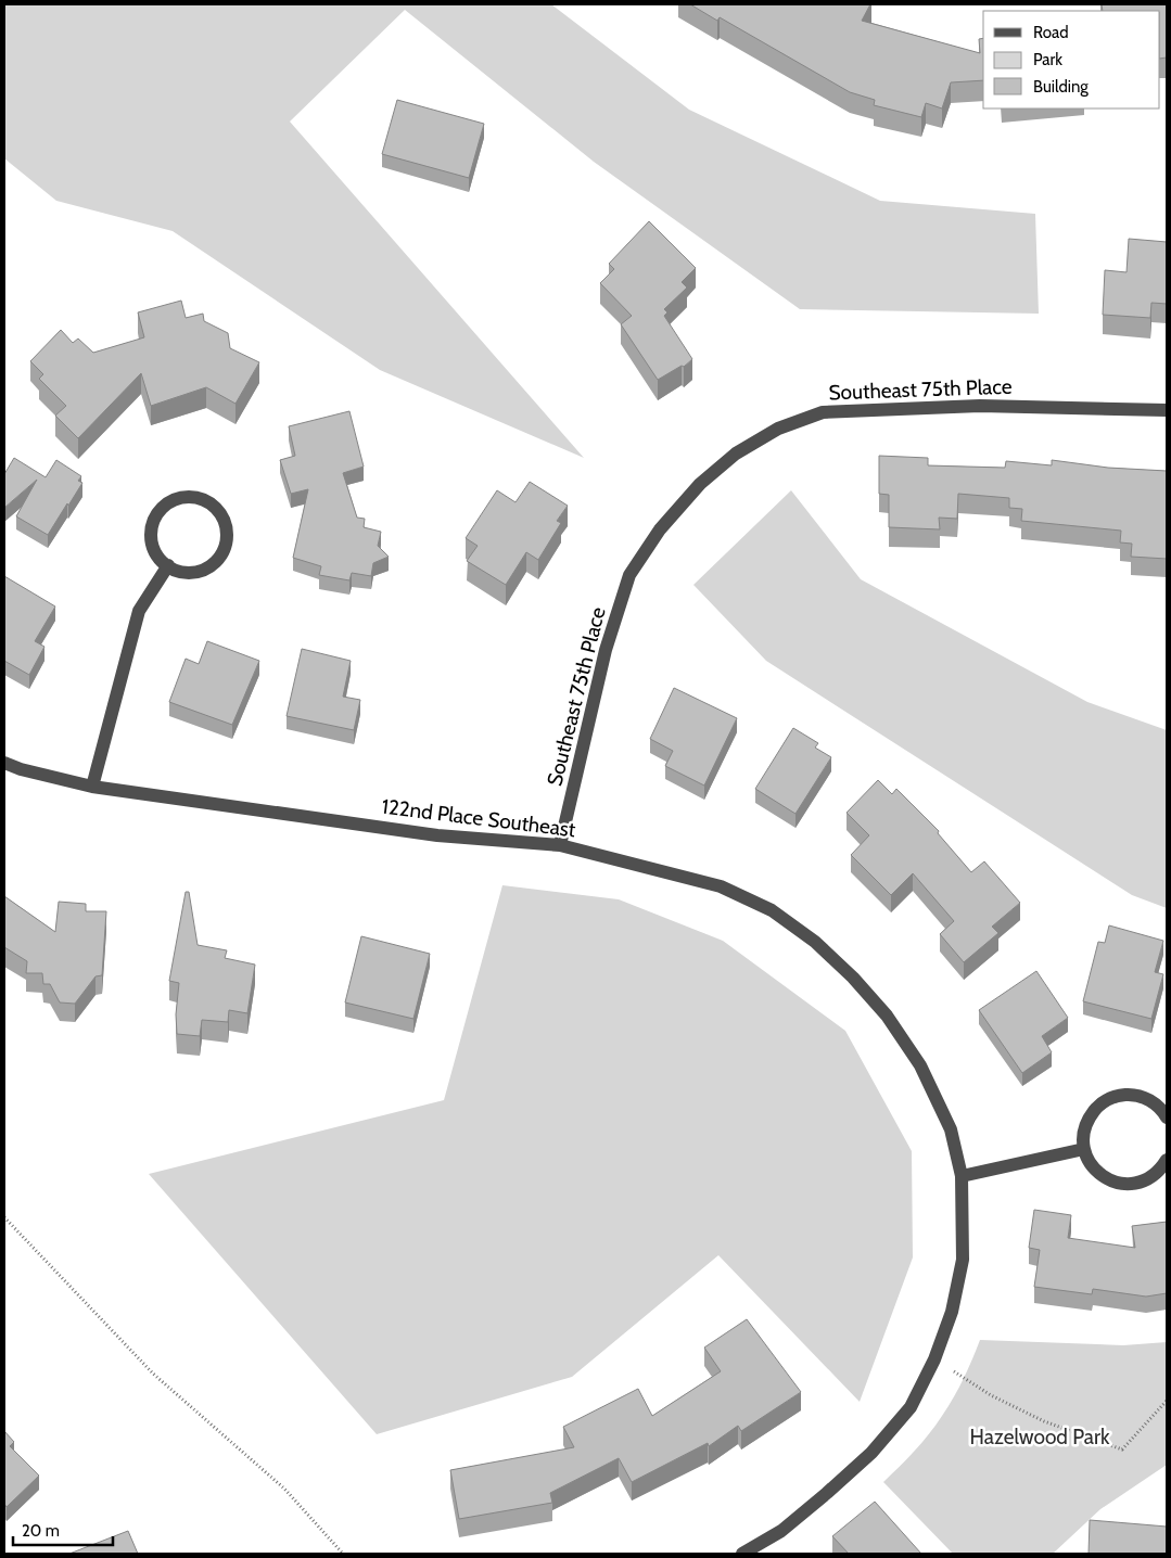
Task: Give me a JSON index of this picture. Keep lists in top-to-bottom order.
{
  "streets": {
    "street": ["Southeast 75th Place", "122nd Place Southeast"]
  },
  "crossings": [
    ["Southeast 75th Place", "122nd Place Southeast"]
  ],
  "parks": ["Hazelwood Park"],
  "legend": ["Road", "Park", "Building"],
  "scale_bar": "20 m"
}
